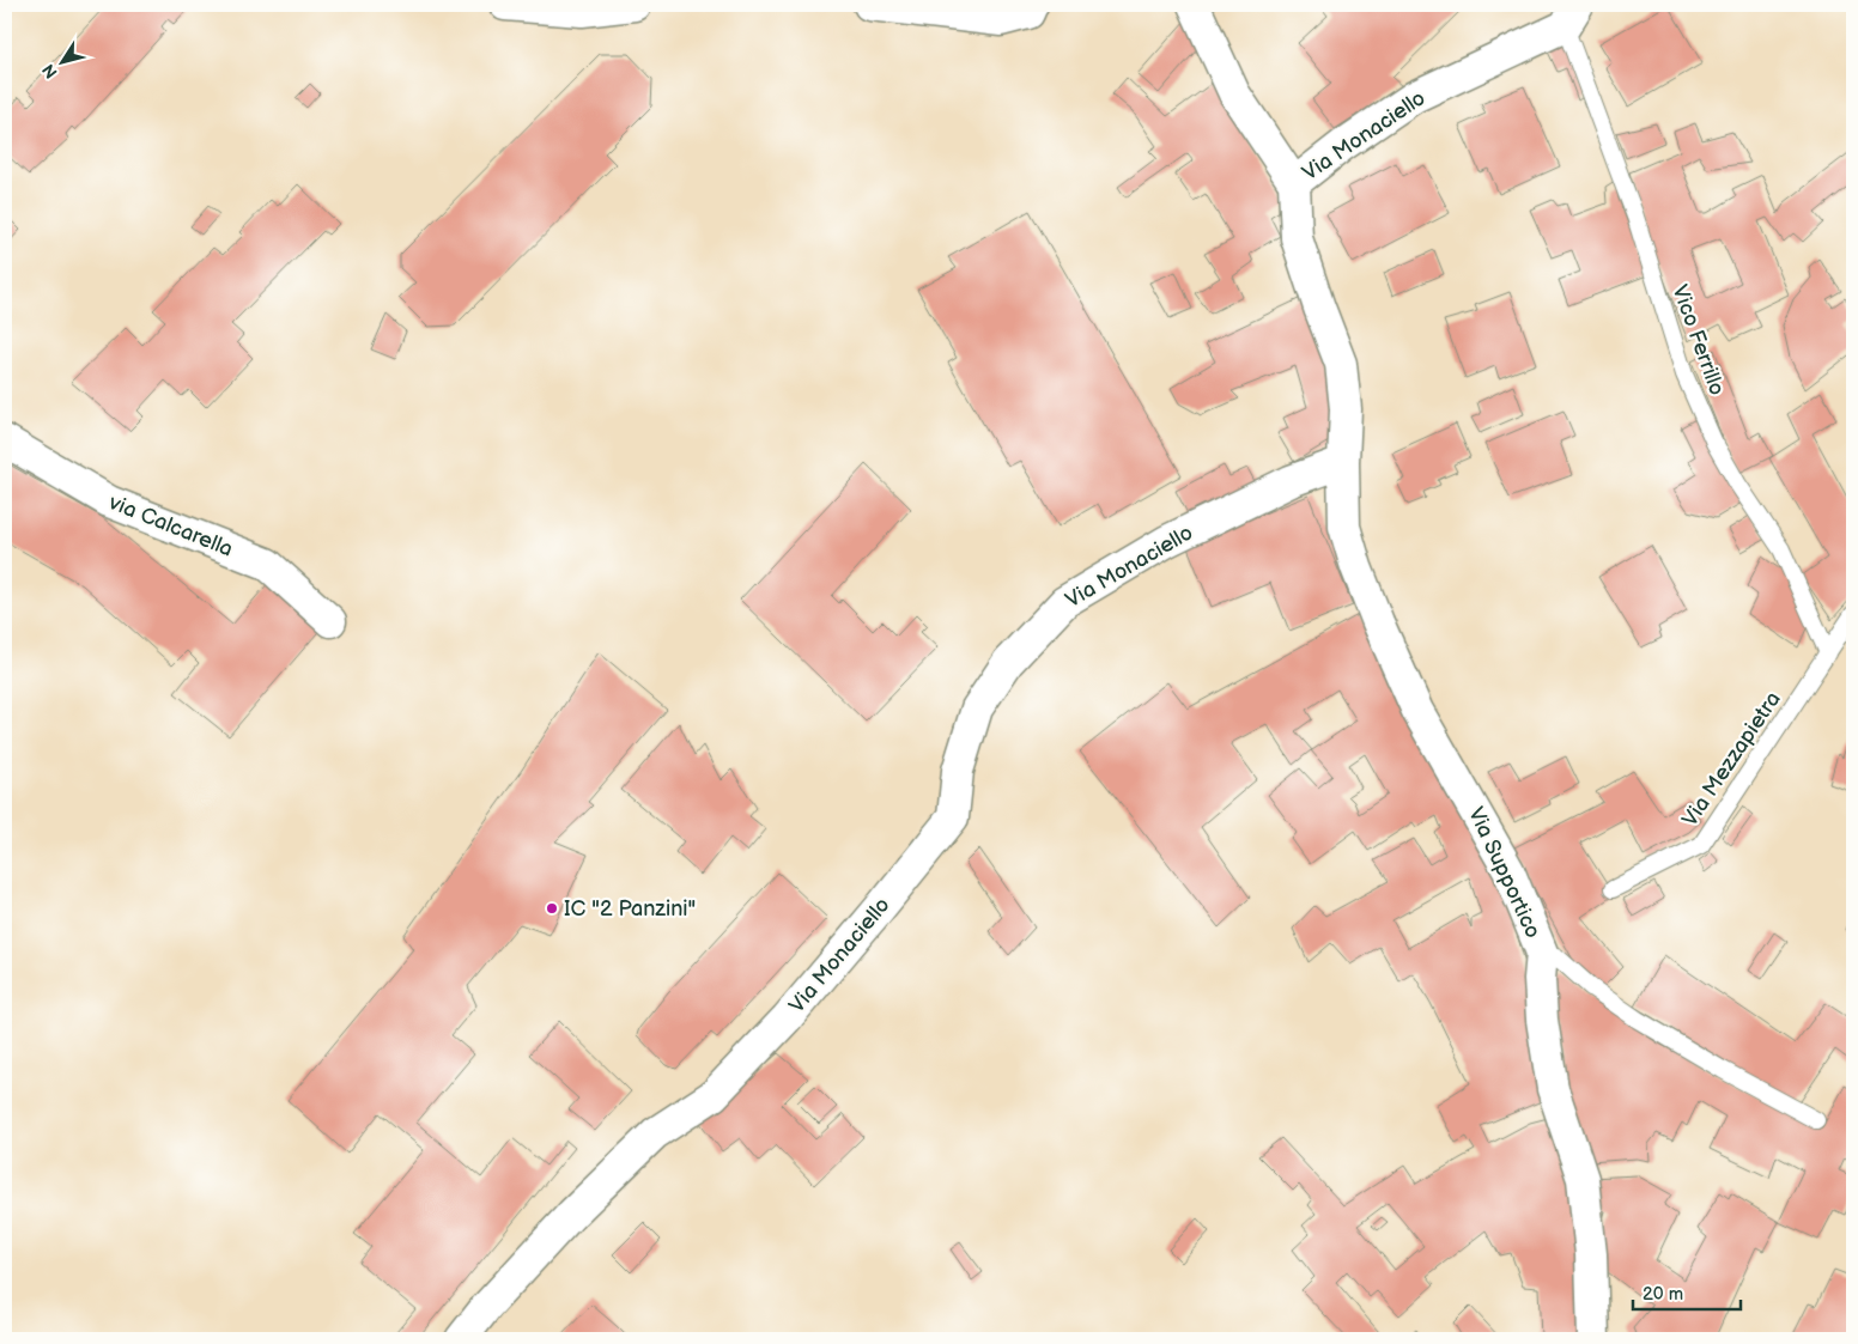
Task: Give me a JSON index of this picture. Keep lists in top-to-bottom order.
{
  "streets": {
    "street": ["Via Monaciello", "via Calcarella", "Via Supportico"],
    "lane": ["Vico Ferrillo", "Via Mezzapietra"]
  },
  "crossings": [
    ["Via Monaciello", "Vico Ferrillo"],
    ["Via Monaciello", "Via Supportico"],
    ["Vico Ferrillo", "Via Mezzapietra"]
  ],
  "places": ["IC \"2 Panzini\""],
  "scale_bar": "20 m",
  "north": "bottom left"
}
